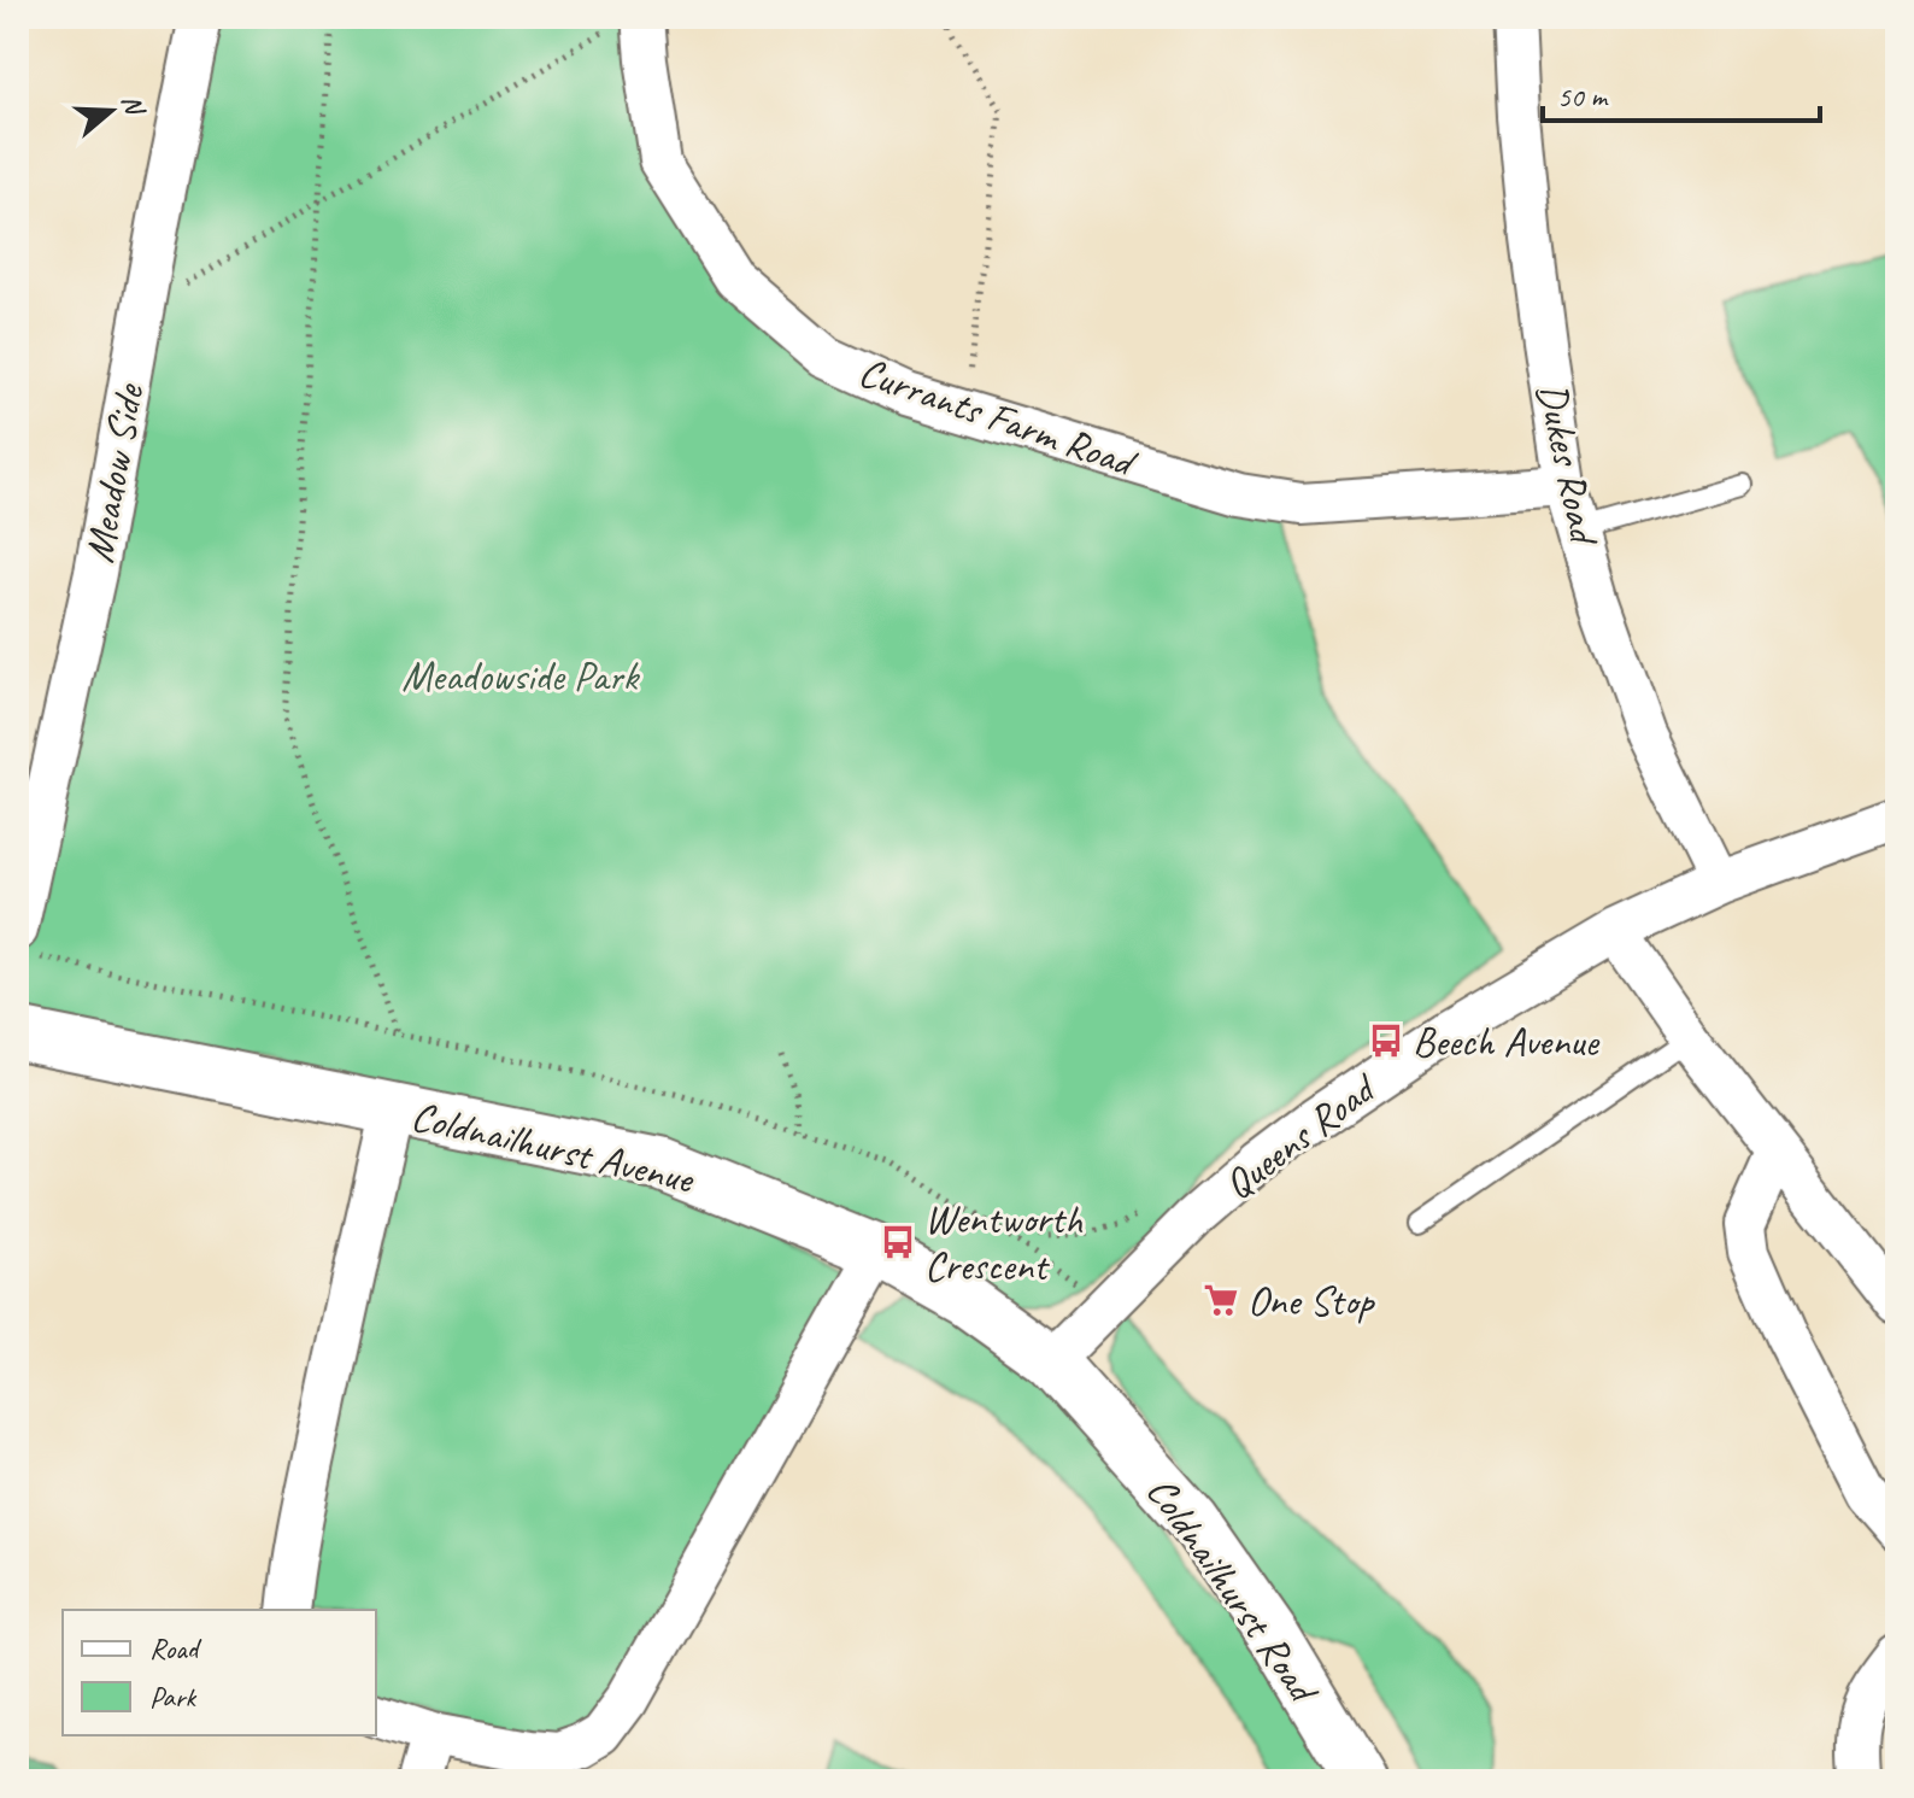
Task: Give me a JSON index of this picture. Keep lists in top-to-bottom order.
{
  "streets": {
    "street": [
      "Currants Farm Road",
      "Dukes Road",
      "Meadow Side",
      "Queens Road",
      "Coldnailhurst Avenue",
      "Coldnailhurst Road"
    ]
  },
  "crossings": [
    ["Currants Farm Road", "Dukes Road"],
    ["Dukes Road", "Queens Road"],
    ["Queens Road", "Coldnailhurst Avenue"],
    ["Queens Road", "Coldnailhurst Road"],
    ["Coldnailhurst Avenue", "Coldnailhurst Road"]
  ],
  "parks": ["Meadowside Park"],
  "places": {
    "bus stop": ["Beech Avenue", "Wentworth Crescent"],
    "supermarket": ["One Stop"]
  },
  "legend": ["Road", "Park"],
  "scale_bar": "50 m",
  "north": "right"
}
